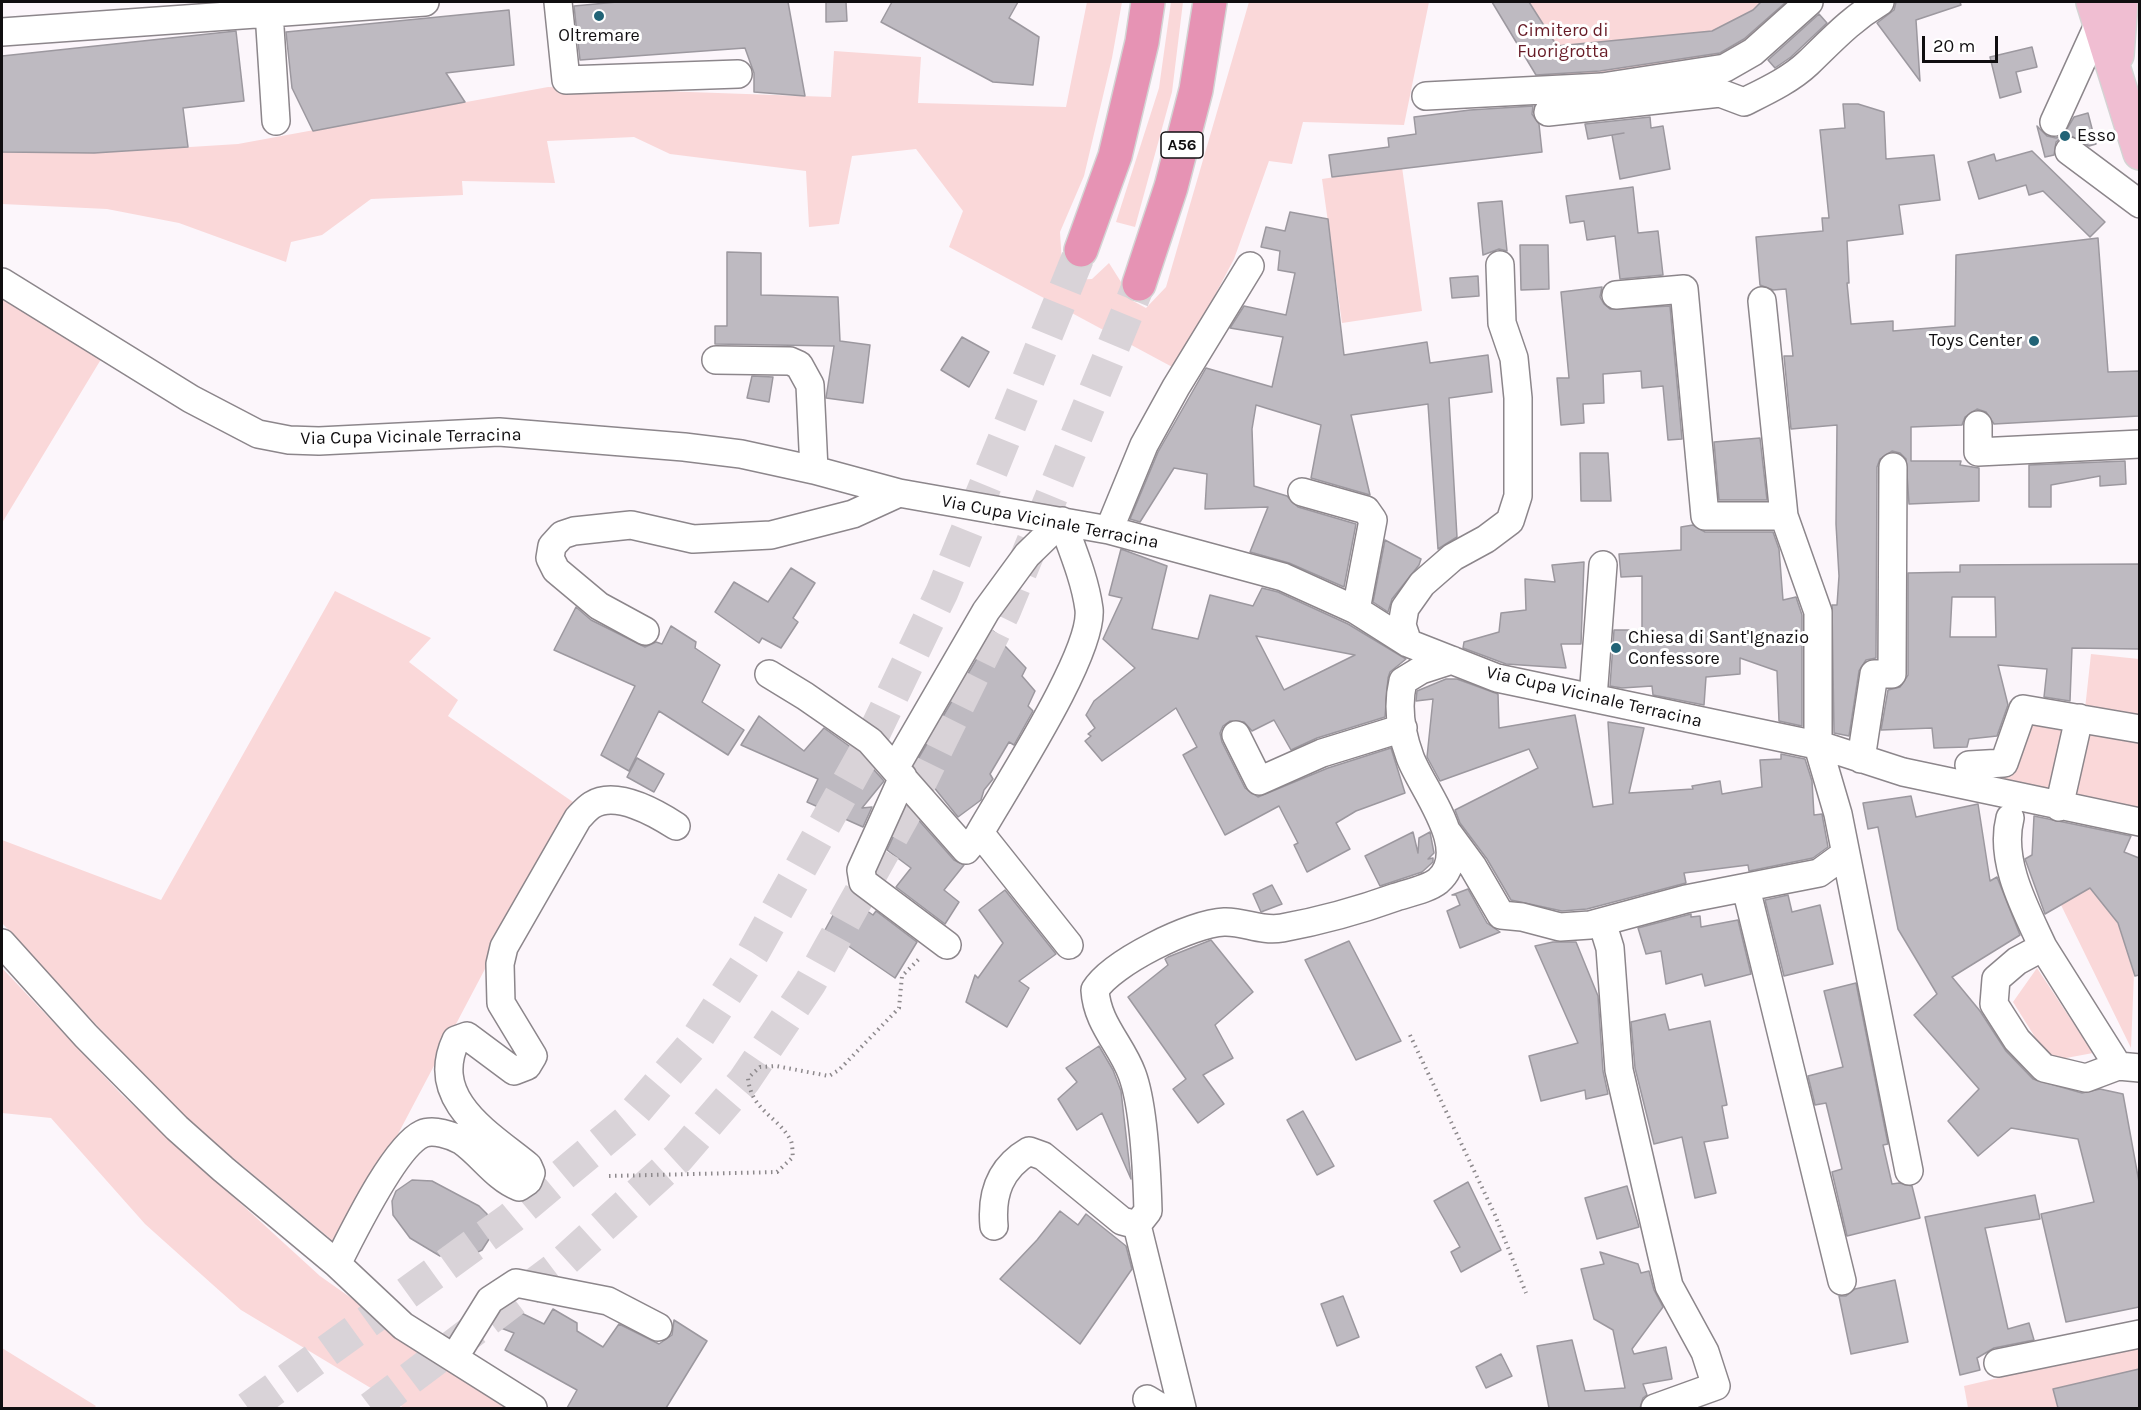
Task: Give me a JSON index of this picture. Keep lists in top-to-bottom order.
{
  "streets": {
    "highway": ["A56"],
    "street": ["Via Cupa Vicinale Terracina"]
  },
  "parks": ["Cimitero di Fuorigrotta"],
  "places": [
    "Oltremare",
    "Esso",
    "Toys Center",
    "Chiesa di Sant'Ignazio Confessore"
  ],
  "scale_bar": "20 m"
}
